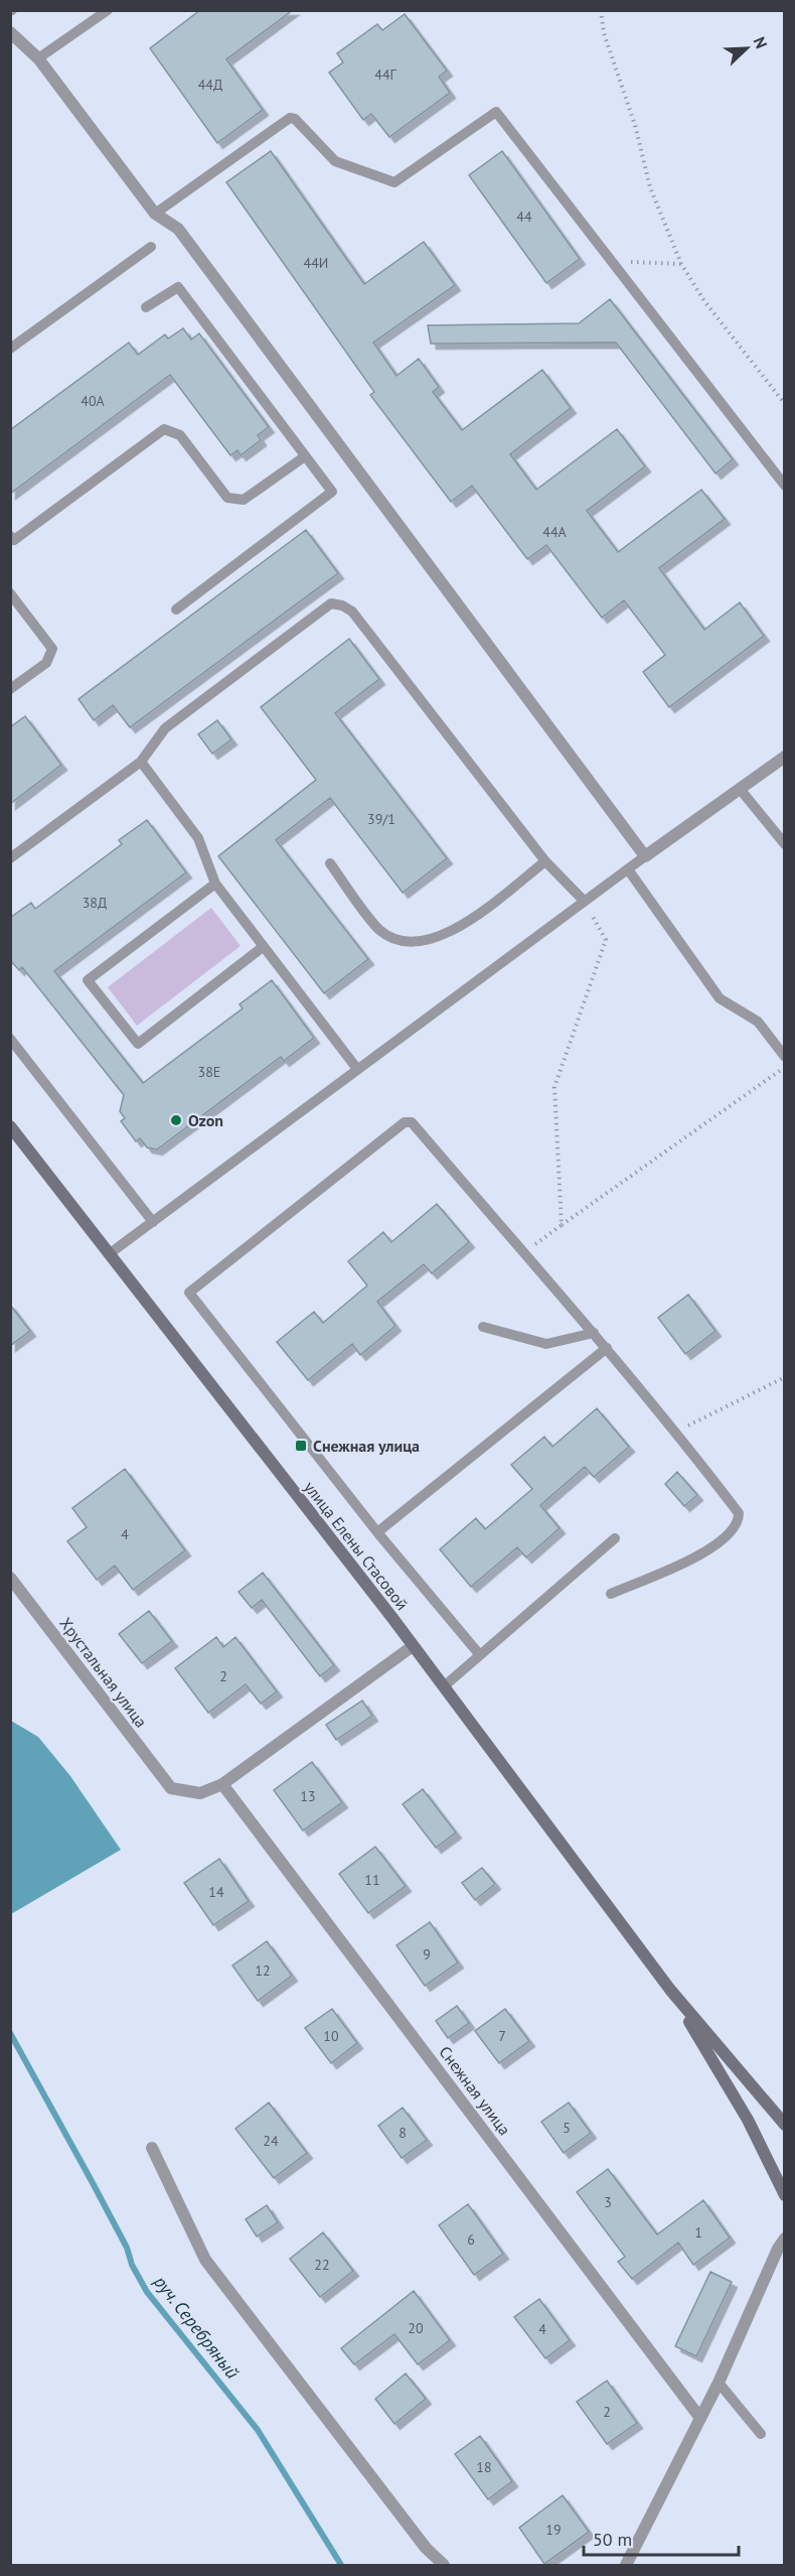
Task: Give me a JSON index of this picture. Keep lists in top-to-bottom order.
{
  "streets": {
    "main road": ["улица Елены Стасовой"],
    "street": ["Хрустальная улица", "Снежная улица"]
  },
  "crossings": [
    ["Хрустальная улица", "Снежная улица"]
  ],
  "water": ["руч. Серебряный"],
  "places": {
    "other": ["Ozon"],
    "transit": ["Снежная улица"]
  },
  "house_numbers": [
    "44Г",
    "44Д",
    "44",
    "44И",
    "40А",
    "44А",
    "39/1",
    "38Д",
    "38Е",
    "4",
    "2",
    "13",
    "11",
    "14",
    "9",
    "12",
    "10",
    "7",
    "5",
    "8",
    "24",
    "3",
    "1",
    "6",
    "22",
    "20",
    "4",
    "2",
    "18",
    "19"
  ],
  "scale_bar": "50 m",
  "north": "top right"
}
